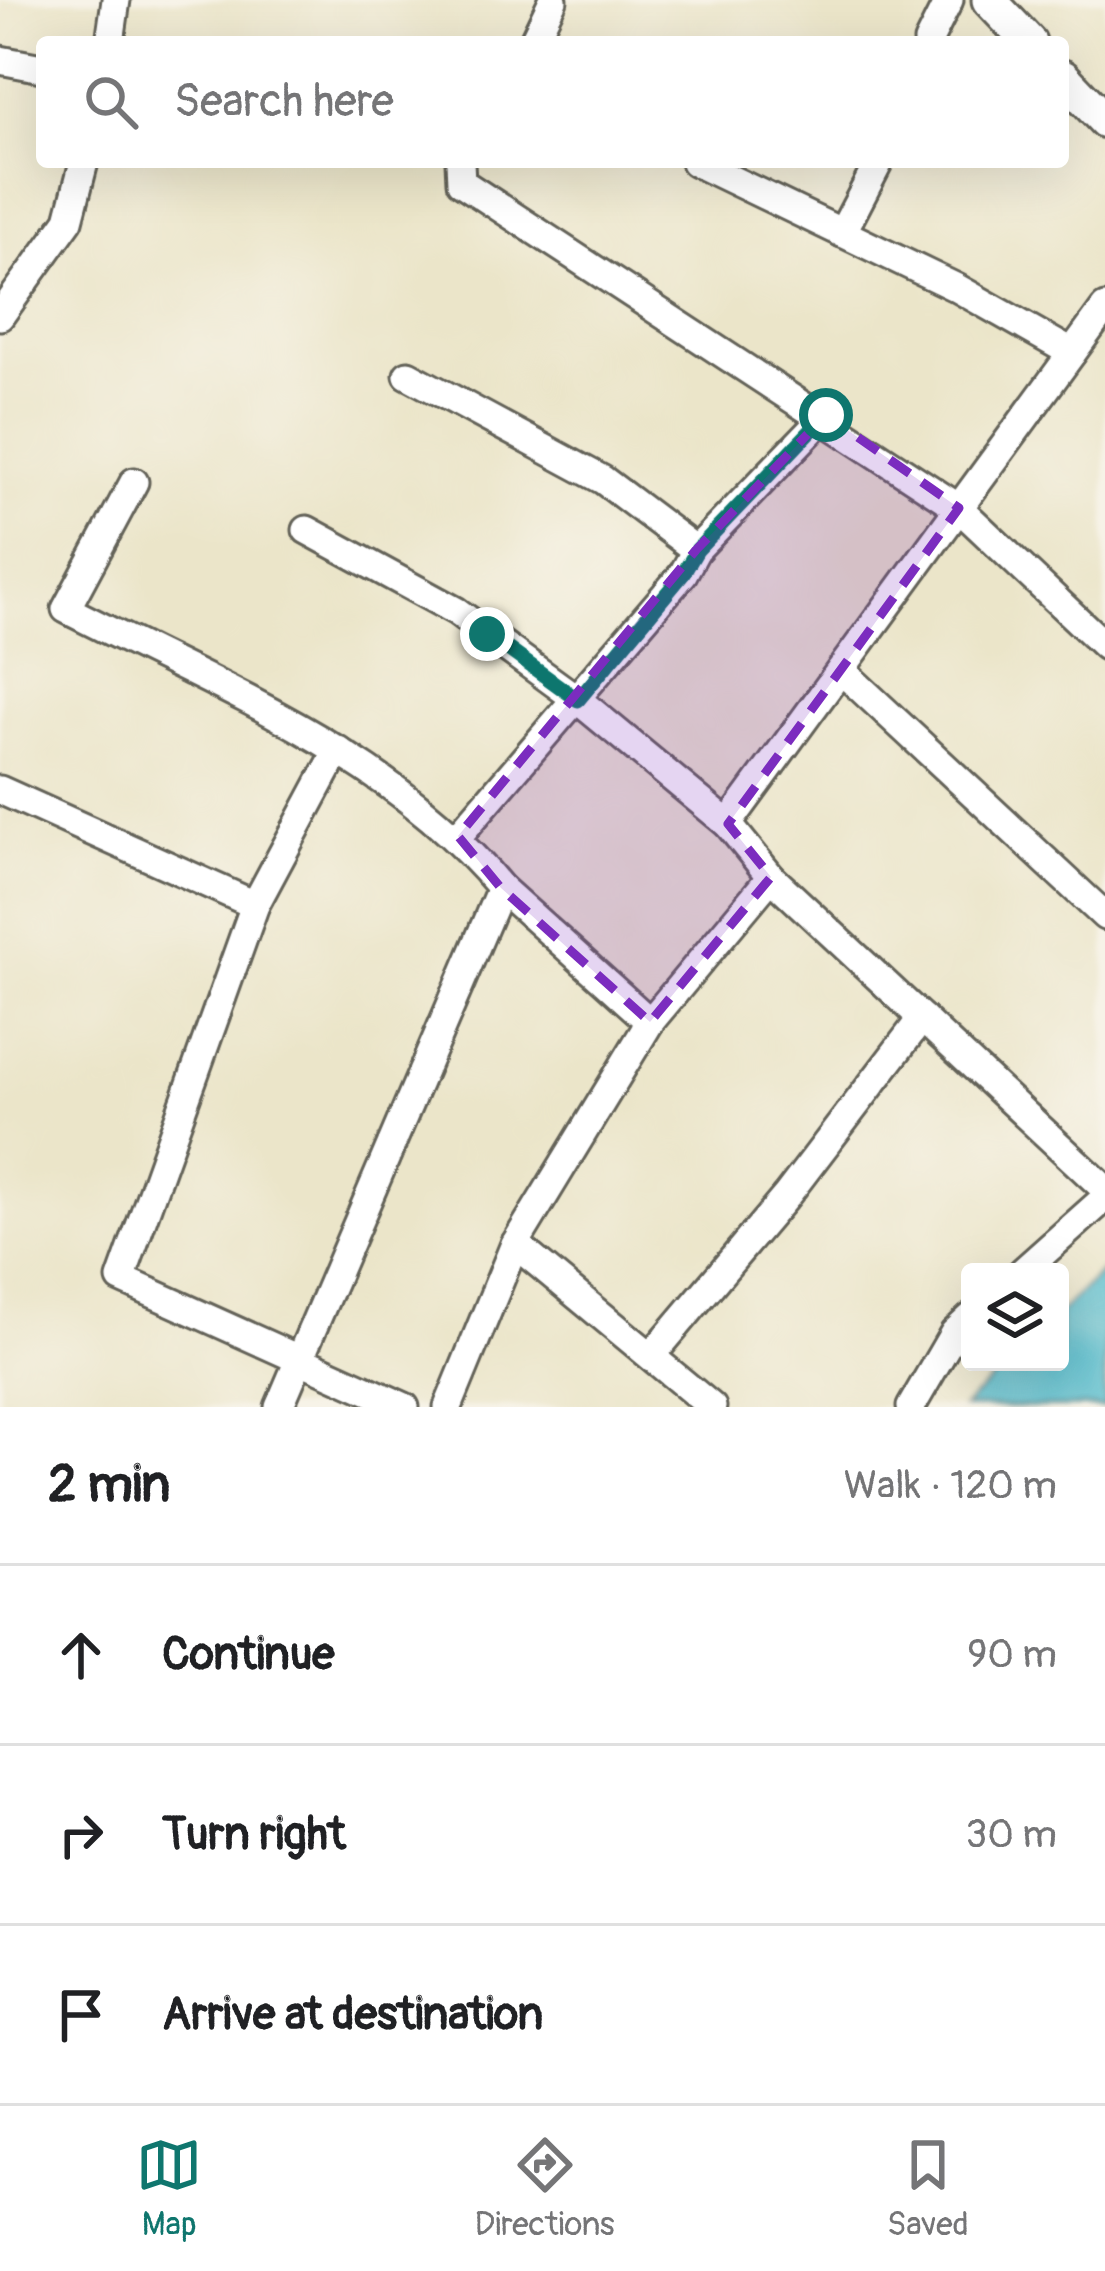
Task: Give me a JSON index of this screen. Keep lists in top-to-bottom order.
{
  "page": {
    "search": "Search here",
    "heading": ["2 min", "Walk · 120 m"],
    "list": [
      ["Continue", "90 m"],
      ["Turn right", "30 m"],
      "Arrive at destination"
    ],
    "nav": ["Map", "Directions", "Saved"]
  }
}
